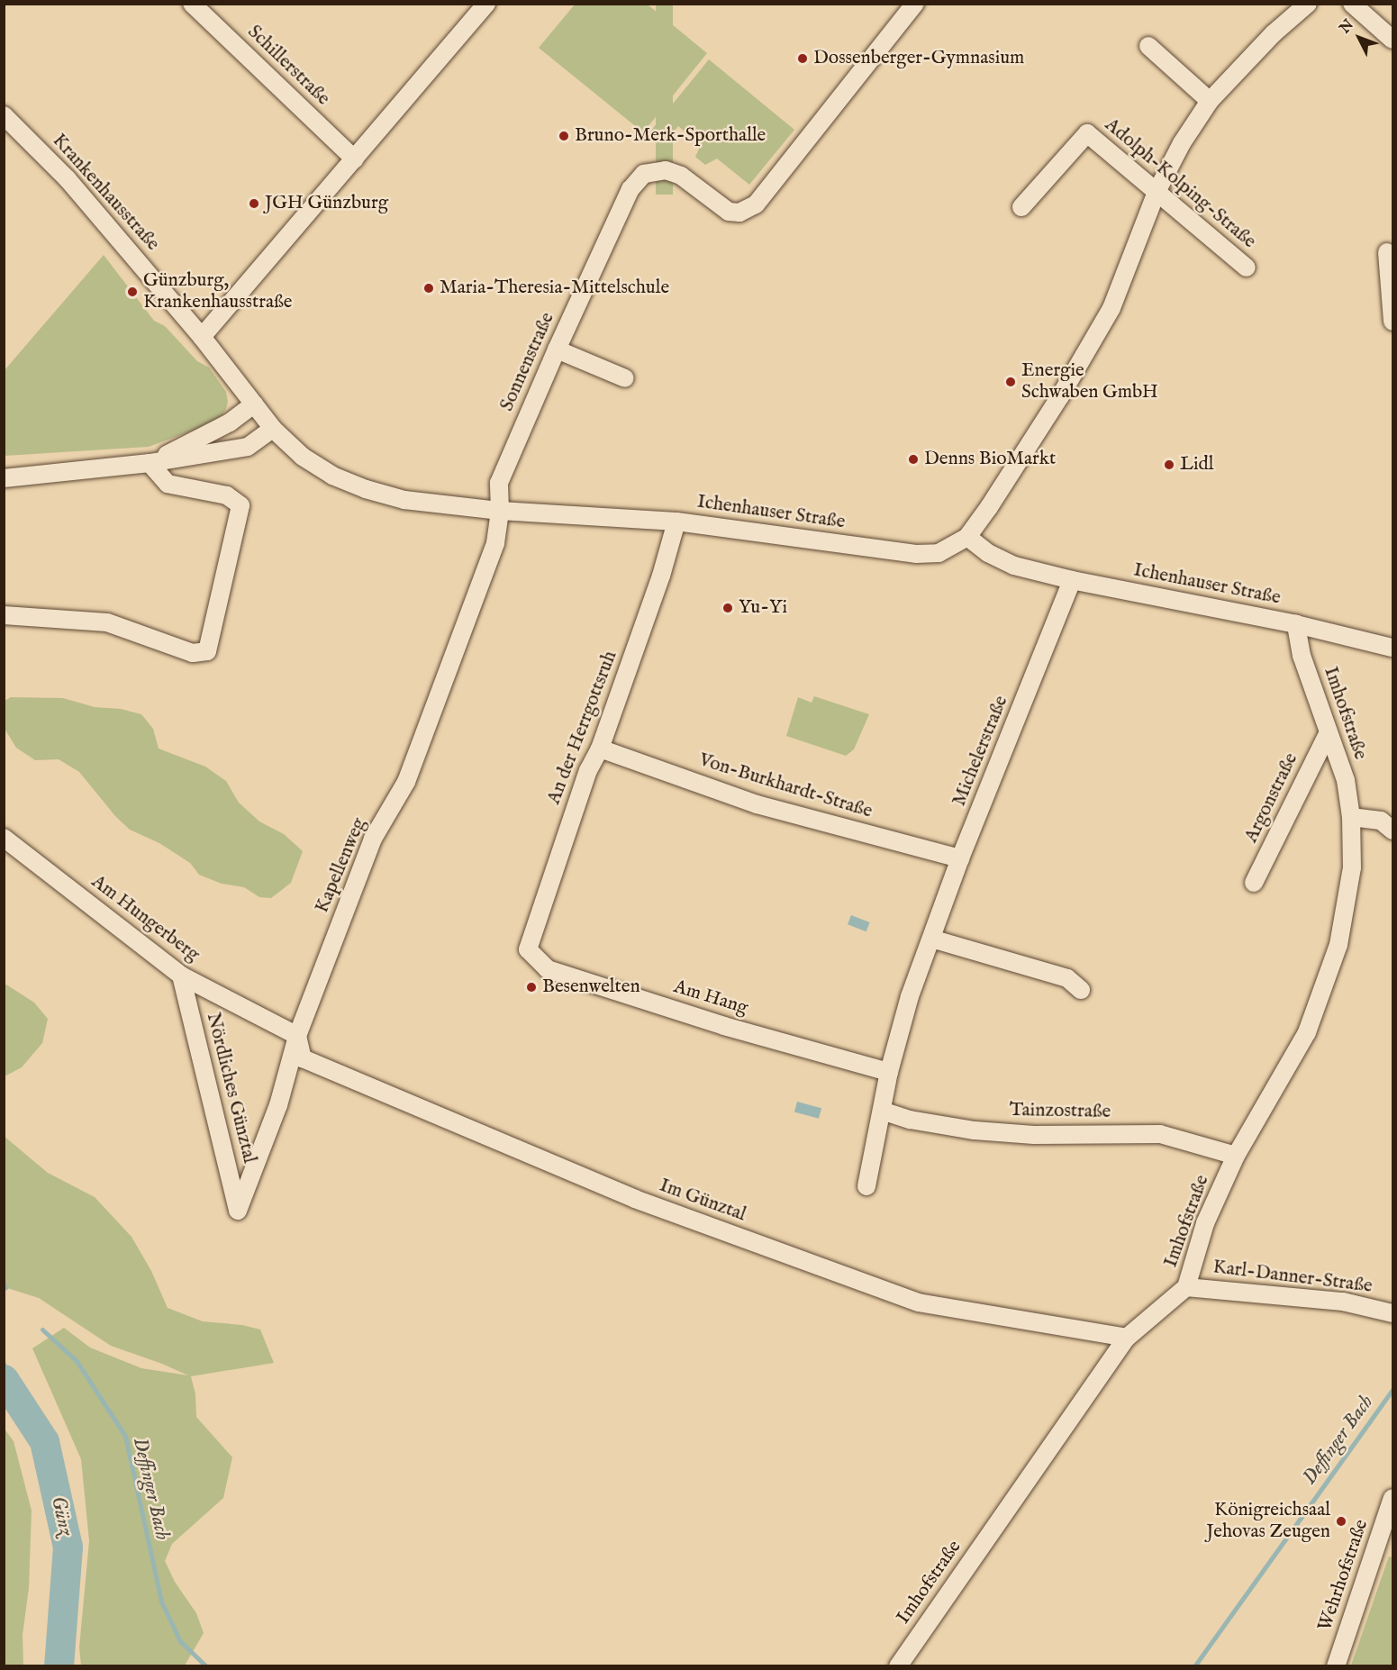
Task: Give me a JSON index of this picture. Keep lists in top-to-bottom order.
{
  "streets": {
    "street": [
      "Schillerstraße",
      "Adolph-Kolping-Straße",
      "Krankenhausstraße",
      "Sonnenstraße",
      "Ichenhauser Straße",
      "Imhofstraße",
      "An der Herrgottsruh",
      "Michelerstraße",
      "Von-Burkhardt-Straße",
      "Argonstraße",
      "Kapellenweg",
      "Am Hungerberg",
      "Am Hang",
      "Nördliches Günztal",
      "Tainzostraße",
      "Im Günztal",
      "Karl-Danner-Straße",
      "Wehrhofstraße"
    ]
  },
  "crossings": [
    ["Krankenhausstraße", "Ichenhauser Straße"],
    ["Sonnenstraße", "Ichenhauser Straße"],
    ["Sonnenstraße", "Kapellenweg"],
    ["Ichenhauser Straße", "Imhofstraße"],
    ["Ichenhauser Straße", "An der Herrgottsruh"],
    ["Ichenhauser Straße", "Michelerstraße"],
    ["Ichenhauser Straße", "Kapellenweg"],
    ["Imhofstraße", "Argonstraße"],
    ["Imhofstraße", "Tainzostraße"],
    ["Imhofstraße", "Im Günztal"],
    ["Imhofstraße", "Karl-Danner-Straße"],
    ["An der Herrgottsruh", "Von-Burkhardt-Straße"],
    ["An der Herrgottsruh", "Am Hang"],
    ["Michelerstraße", "Von-Burkhardt-Straße"],
    ["Michelerstraße", "Am Hang"],
    ["Michelerstraße", "Tainzostraße"],
    ["Kapellenweg", "Am Hungerberg"],
    ["Kapellenweg", "Nördliches Günztal"],
    ["Kapellenweg", "Im Günztal"],
    ["Am Hungerberg", "Nördliches Günztal"],
    ["Am Hungerberg", "Im Günztal"]
  ],
  "water": ["Deffinger Bach", "Günz"],
  "places": [
    "Dossenberger-Gymnasium",
    "Bruno-Merk-Sporthalle",
    "JGH Günzburg",
    "Maria-Theresia-Mittelschule",
    "Günzburg, Krankenhausstraße",
    "Energie Schwaben GmbH",
    "Denns BioMarkt",
    "Lidl",
    "Yu-Yi",
    "Besenwelten",
    "Königreichsaal Jehovas Zeugen"
  ],
  "north": "top left"
}
